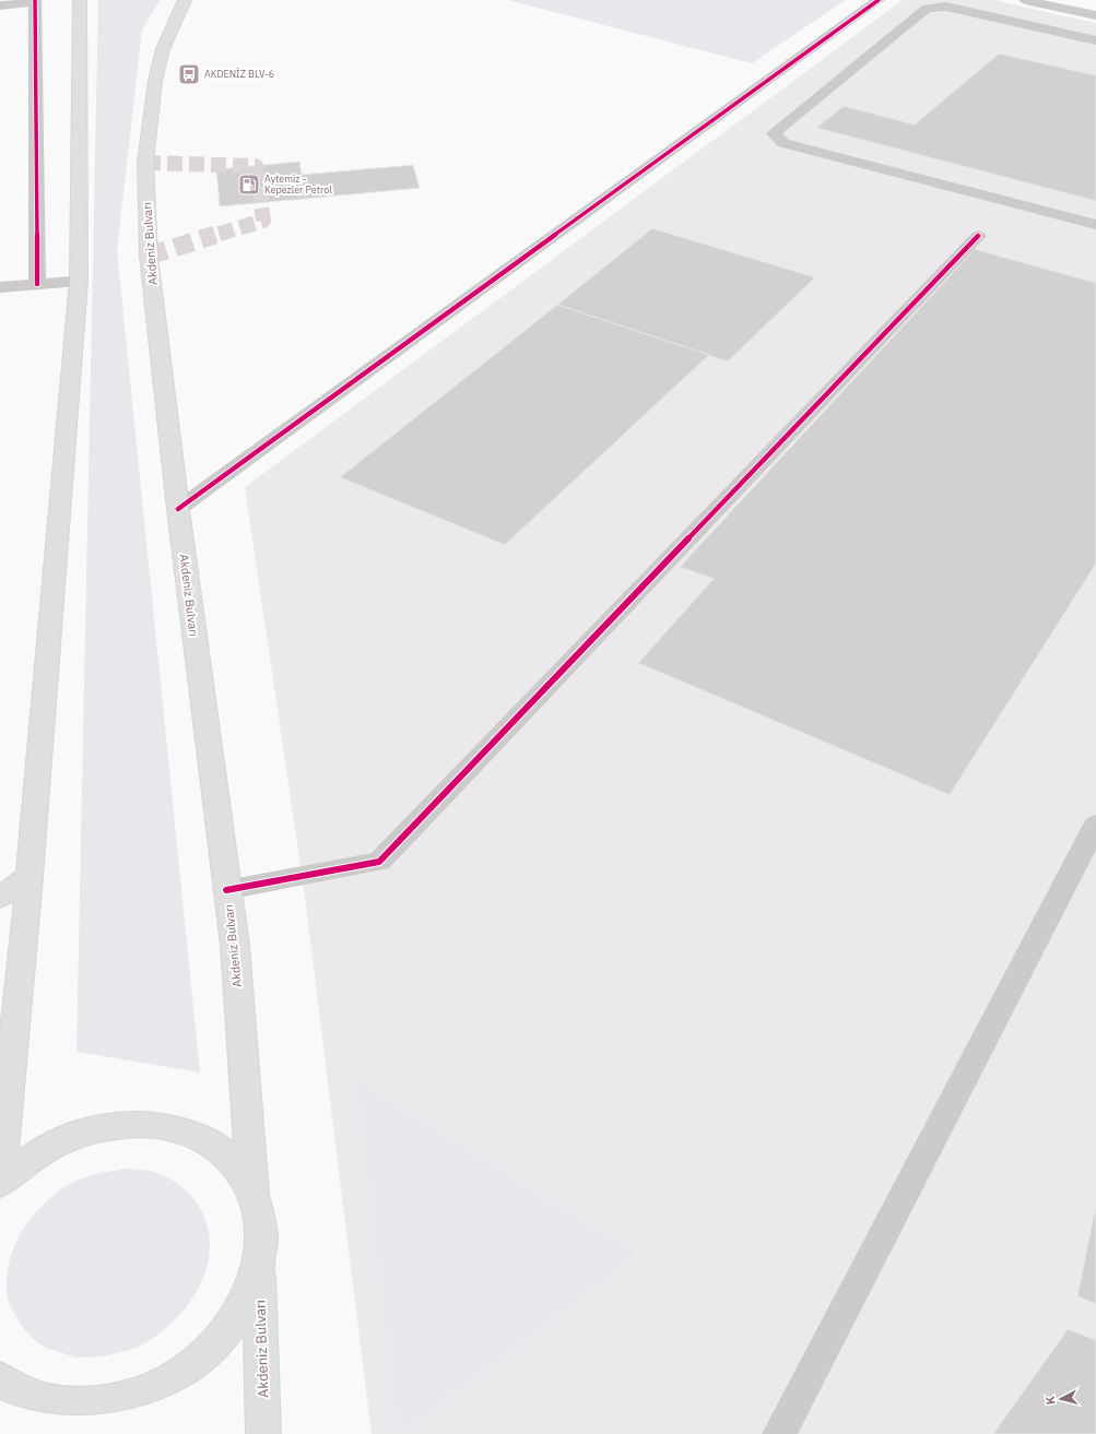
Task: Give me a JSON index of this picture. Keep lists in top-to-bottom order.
{
  "streets": {
    "main road": ["Akdeniz Bulvarı"]
  },
  "places": {
    "bus stop": ["AKDENİZ BLV-6"],
    "fuel station": ["Aytemiz - Kepezler Petrol"]
  },
  "north": "left"
}
